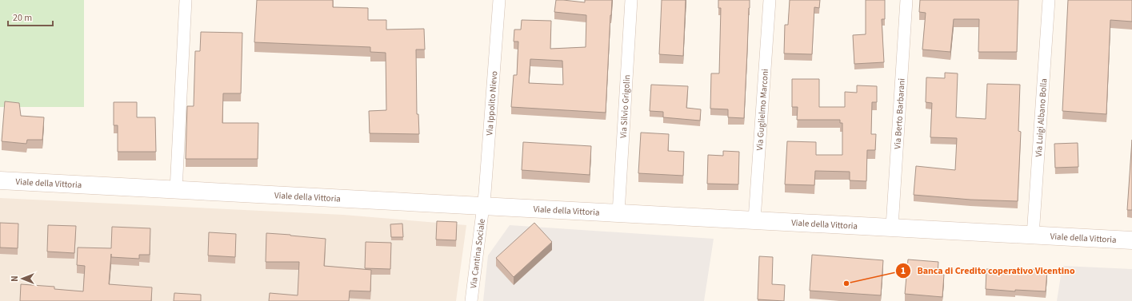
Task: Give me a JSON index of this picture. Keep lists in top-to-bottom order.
{
  "streets": {
    "street": [
      "Via Ippolito Nievo",
      "Via Silvio Grigolin",
      "Via Guglielmo Marconi",
      "Via Berto Barbarani",
      "Via Luigi Albano Bolla",
      "Viale della Vittoria",
      "Via Cantina Sociale"
    ]
  },
  "crossings": [
    ["Via Ippolito Nievo", "Viale della Vittoria"],
    ["Via Ippolito Nievo", "Via Cantina Sociale"],
    ["Via Silvio Grigolin", "Viale della Vittoria"],
    ["Via Guglielmo Marconi", "Viale della Vittoria"],
    ["Via Berto Barbarani", "Viale della Vittoria"],
    ["Via Luigi Albano Bolla", "Viale della Vittoria"],
    ["Viale della Vittoria", "Via Cantina Sociale"]
  ],
  "places": ["Banca di Credito coperativo Vicentino"],
  "scale_bar": "20 m",
  "north": "left"
}
